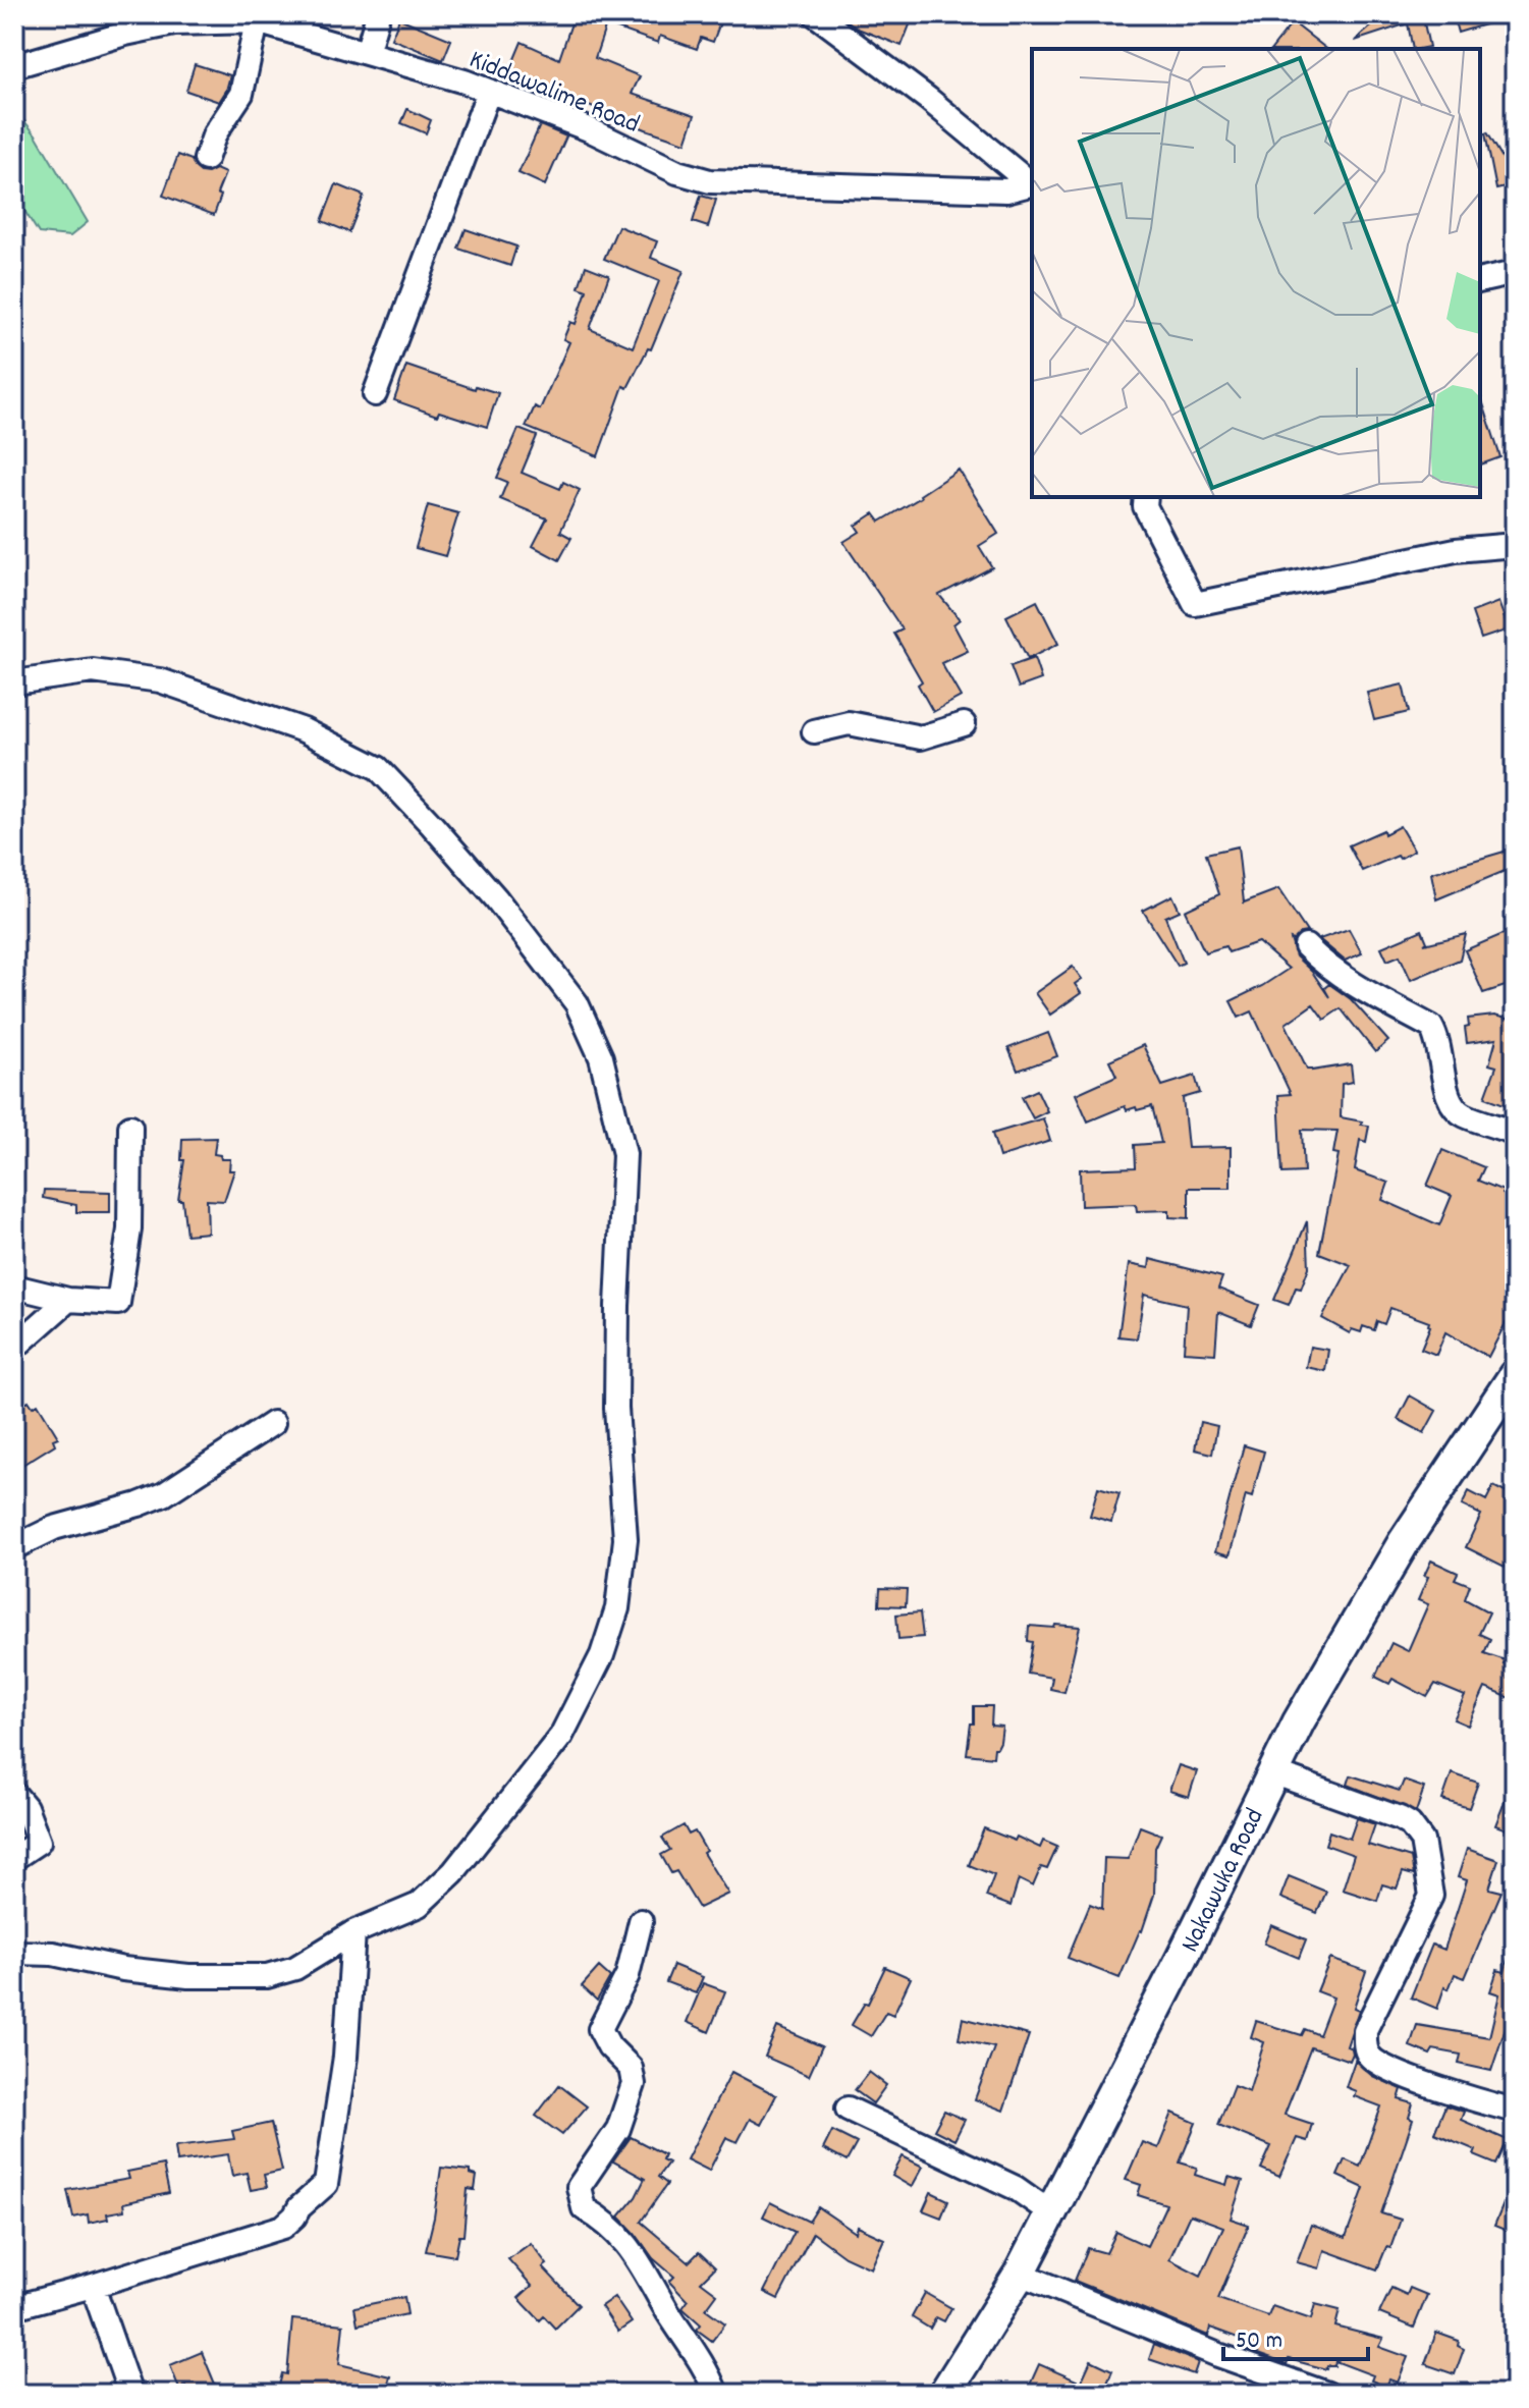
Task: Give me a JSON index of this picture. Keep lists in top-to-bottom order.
{
  "streets": {
    "main road": ["Nakawuka Road"],
    "street": ["Kiddawalime Road"]
  },
  "scale_bar": "50 m"
}
